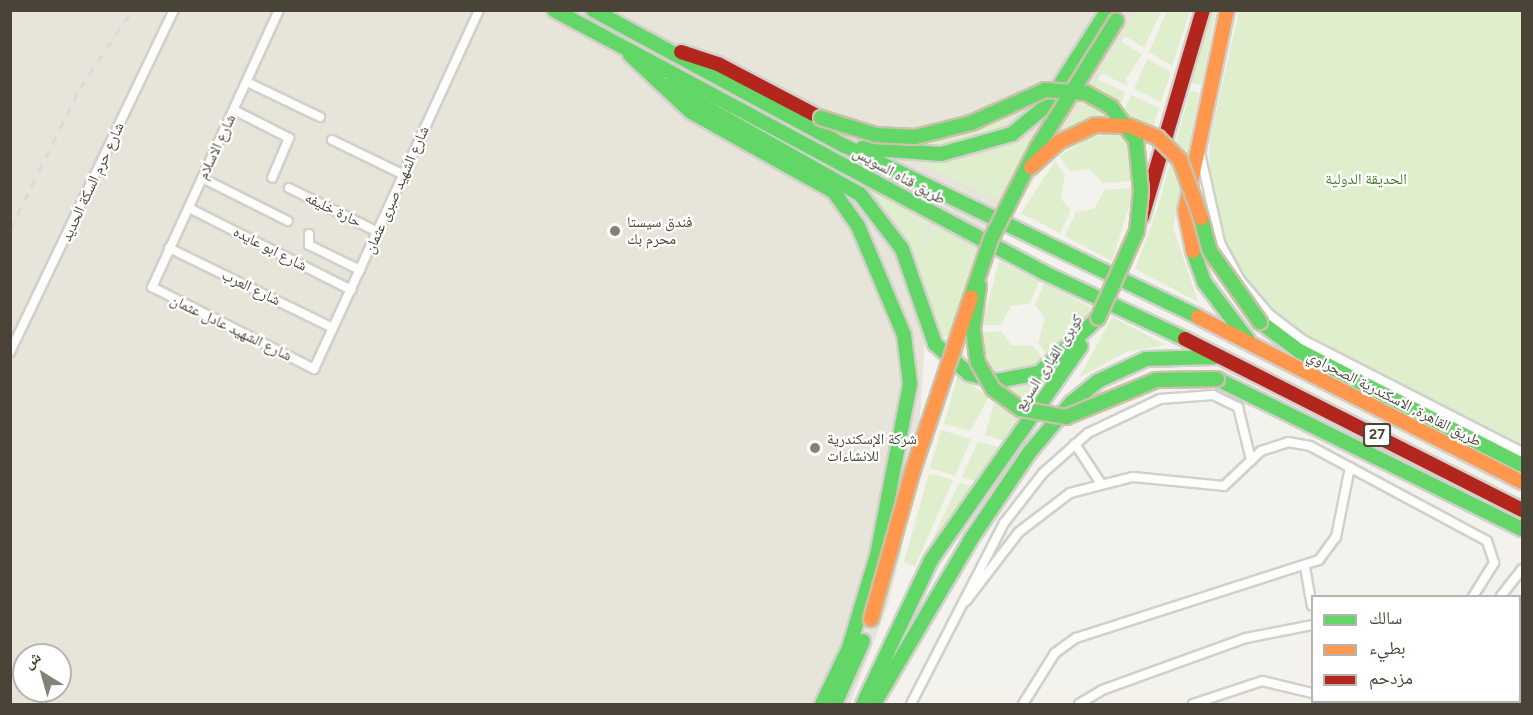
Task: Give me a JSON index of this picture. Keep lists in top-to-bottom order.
{
  "streets": {
    "highway": [
      "طريق قناه السويس",
      "كوبرى القبارى السريع",
      "طريق القاهرة, الاسكندرية الصحراوي",
      "27"
    ],
    "street": [
      "شارع الاسلام",
      "شارع حرم السكة الحديد",
      "شارع الشهيد صبرى عثمان",
      "حارة خليفه",
      "شارع ابو عايده",
      "شارع العرب",
      "شارع الشهيد عادل عثمان"
    ]
  },
  "crossings": [
    ["شارع الاسلام", "شارع ابو عايده"],
    ["شارع الاسلام", "شارع العرب"],
    ["شارع الاسلام", "شارع الشهيد عادل عثمان"],
    ["طريق قناه السويس", "طريق القاهرة, الاسكندرية الصحراوي"],
    ["طريق قناه السويس", "27"],
    ["شارع الشهيد صبرى عثمان", "حارة خليفه"],
    ["شارع الشهيد صبرى عثمان", "شارع ابو عايده"],
    ["شارع الشهيد صبرى عثمان", "شارع العرب"],
    ["شارع الشهيد صبرى عثمان", "شارع الشهيد عادل عثمان"]
  ],
  "parks": ["الحديقة الدولية"],
  "places": ["فندق سيستا محرم بك", "شركة الإسكندرية للانشاءات"],
  "legend": ["سالك", "بطيء", "مزدحم"],
  "north": "top left"
}
